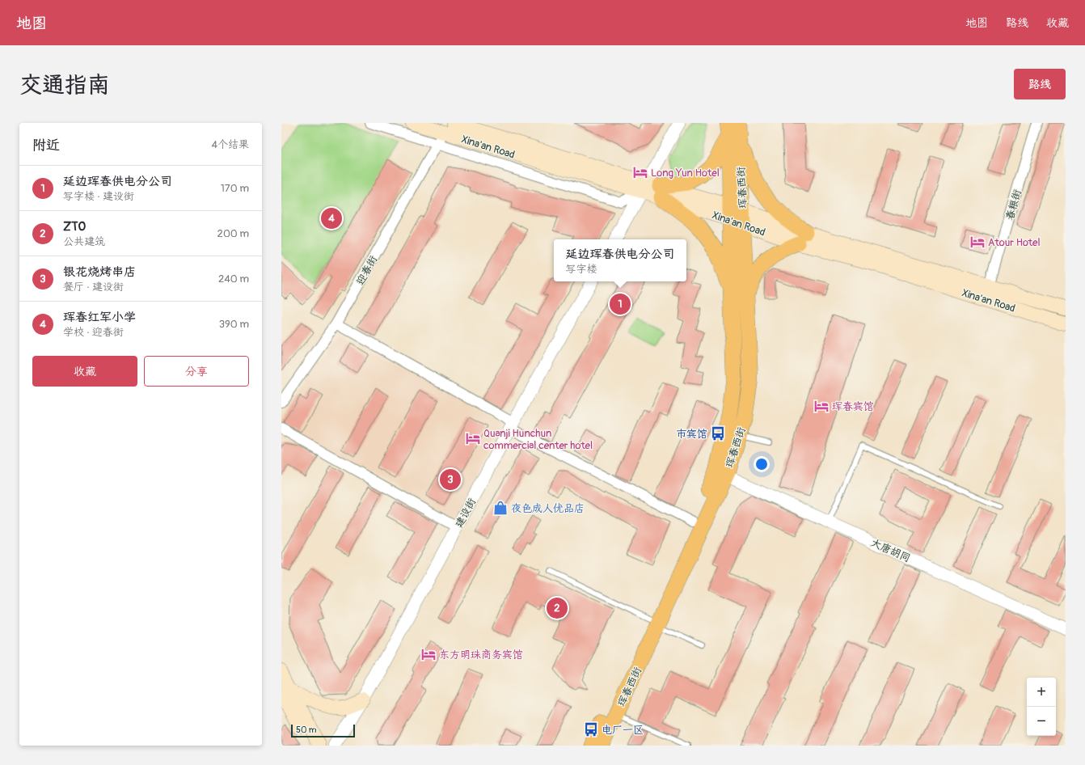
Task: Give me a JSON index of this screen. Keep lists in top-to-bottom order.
{
  "streets": {
    "main road": ["Xina'an Road", "珲春西街"],
    "street": [
      "春粮街",
      "迎春街",
      "建设街",
      "大唐胡同"
    ]
  },
  "crossings": [
    ["Xina'an Road", "珲春西街"],
    ["Xina'an Road", "春粮街"],
    ["Xina'an Road", "迎春街"],
    ["珲春西街", "大唐胡同"]
  ],
  "places": {
    "hotel": [
      "Long Yun Hotel",
      "Atour Hotel",
      "珲春宾馆",
      "Quanji Hunchun commercial center hotel",
      "东方明珠商务宾馆"
    ],
    "bus stop": ["市宾馆", "电厂一区"],
    "shop": ["夜色成人优品店"]
  },
  "scale_bar": "50 m",
  "page": {
    "header": "地图",
    "nav": ["地图", "路线", "收藏"],
    "title": "交通指南",
    "buttons": [
      "路线",
      ["收藏", "分享"]
    ],
    "heading": ["附近", "4个结果"],
    "list": [
      {
        "mark": "1",
        "name": "延边珲春供电分公司",
        "note": "写字楼 · 建设街",
        "value": "170 m"
      },
      {
        "mark": "2",
        "name": "ZTO",
        "note": "公共建筑",
        "value": "200 m"
      },
      {
        "mark": "3",
        "name": "银花烧烤串店",
        "note": "餐厅 · 建设街",
        "value": "240 m"
      },
      {
        "mark": "4",
        "name": "珲春红军小学",
        "note": "学校 · 迎春街",
        "value": "390 m"
      }
    ],
    "pins": [
      "4",
      "1",
      "3",
      "2"
    ],
    "popup": ["延边珲春供电分公司", "写字楼"],
    "map_buttons": ["+", "−"],
    "scale": "50 m"
  }
}
